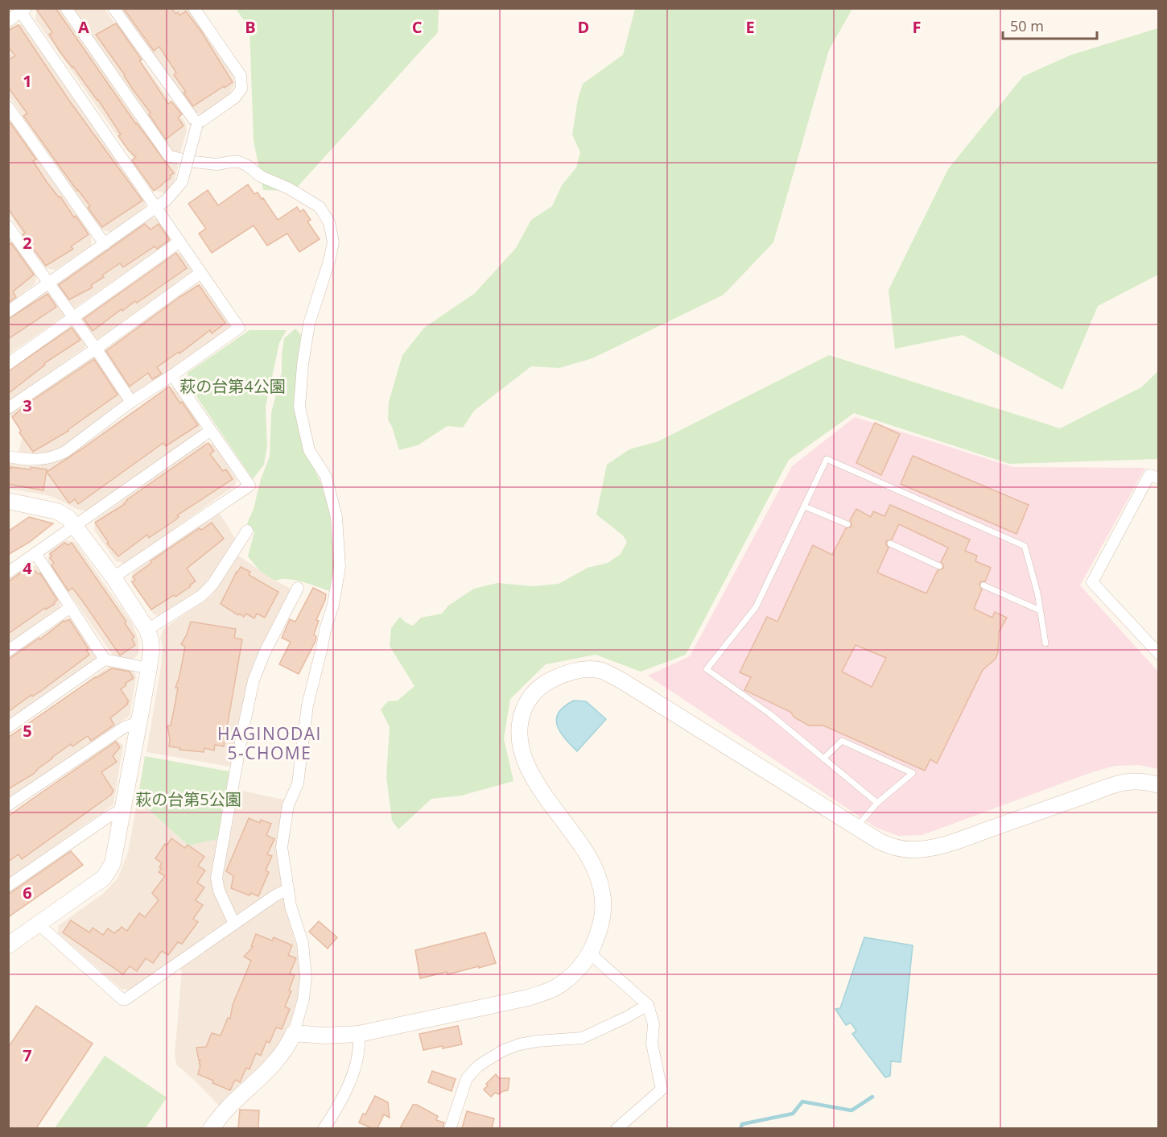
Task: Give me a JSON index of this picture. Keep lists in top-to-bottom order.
{
  "districts": ["HAGINODAI 5-CHOME"],
  "parks": ["萩の台第4公園", "萩の台第5公園"],
  "scale_bar": "50 m",
  "grid": {
    "columns": [
      "A",
      "B",
      "C",
      "D",
      "E",
      "F"
    ],
    "rows": [
      "1",
      "2",
      "3",
      "4",
      "5",
      "6",
      "7"
    ]
  }
}
